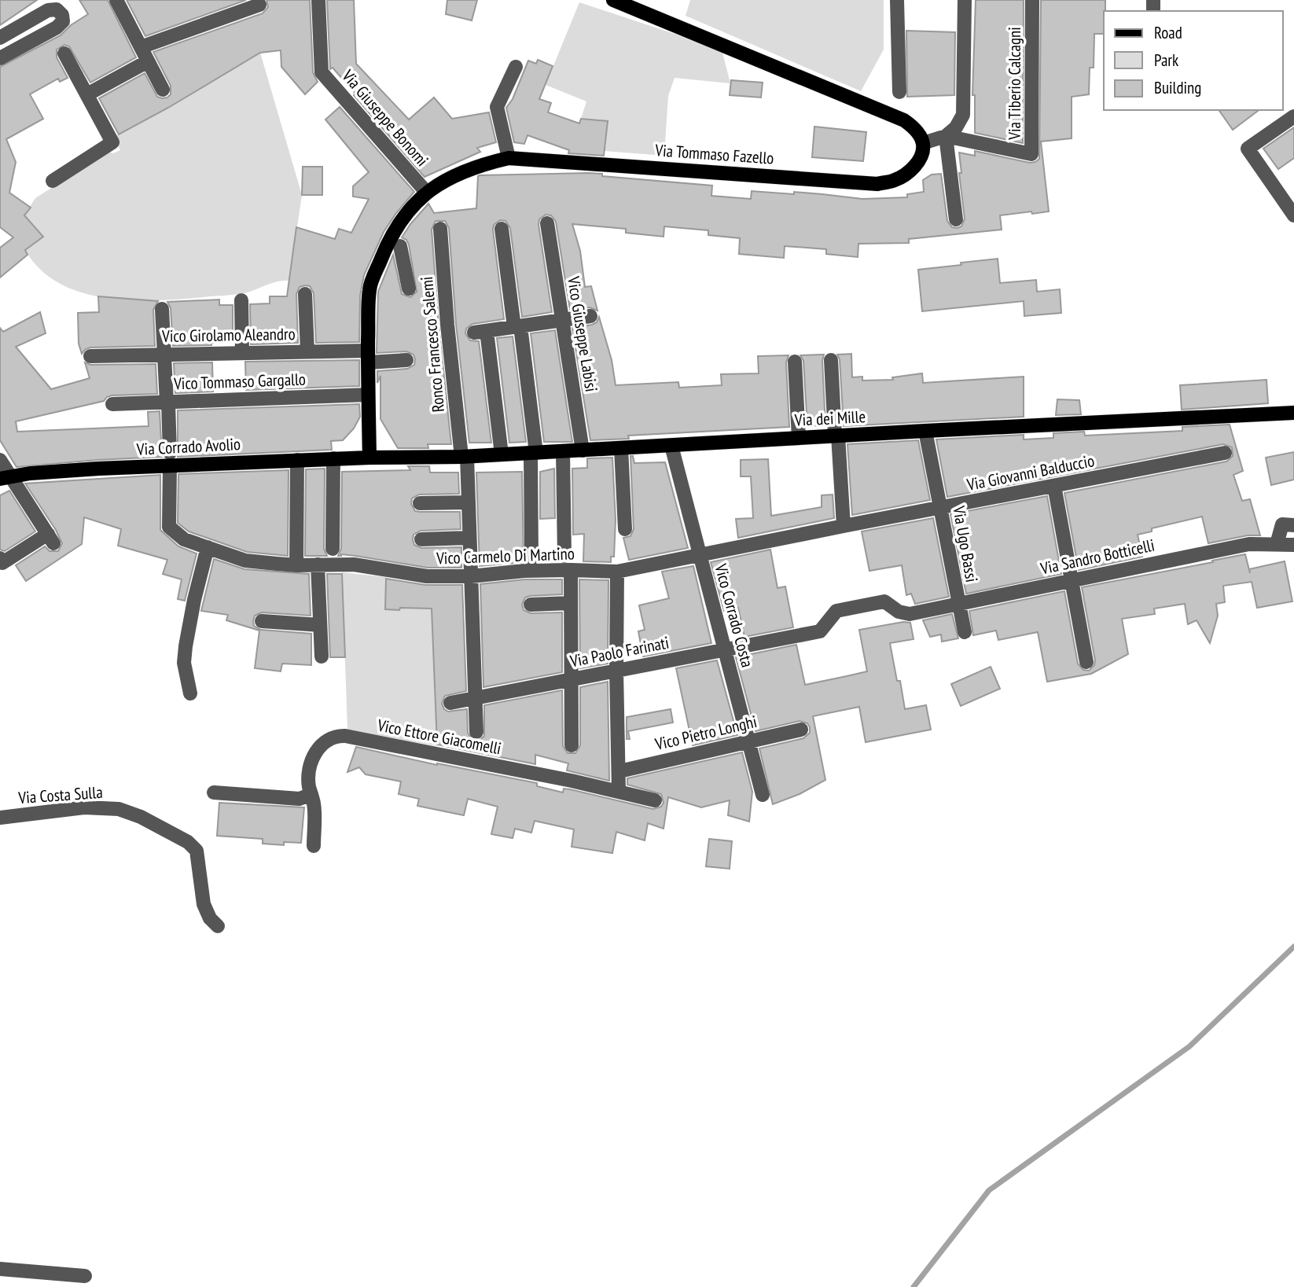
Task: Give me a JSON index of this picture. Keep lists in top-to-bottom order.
{
  "streets": {
    "main road": ["Via Tommaso Fazello", "Via dei Mille", "Via Corrado Avolio"],
    "street": [
      "Via Tiberio Calcagni",
      "Via Giuseppe Bonomi",
      "Vico Giuseppe Labisi",
      "Vico Girolamo Aleandro",
      "Ronco Francesco Salemi",
      "Vico Tommaso Gargallo",
      "Via Giovanni Balduccio",
      "Via Ugo Bassi",
      "Vico Carmelo Di Martino",
      "Via Sandro Botticelli",
      "Vico Corrado Costa",
      "Via Paolo Farinati",
      "Vico Pietro Longhi",
      "Vico Ettore Giacomelli",
      "Via Costa Sulla"
    ]
  },
  "crossings": [
    ["Via Tiberio Calcagni", "Via Tommaso Fazello"],
    ["Via Giuseppe Bonomi", "Via Tommaso Fazello"],
    ["Via Tommaso Fazello", "Vico Girolamo Aleandro"],
    ["Via Tommaso Fazello", "Vico Tommaso Gargallo"],
    ["Via Tommaso Fazello", "Via dei Mille"],
    ["Via Tommaso Fazello", "Via Corrado Avolio"],
    ["Vico Giuseppe Labisi", "Via dei Mille"],
    ["Ronco Francesco Salemi", "Via dei Mille"],
    ["Ronco Francesco Salemi", "Vico Carmelo Di Martino"],
    ["Ronco Francesco Salemi", "Via Paolo Farinati"],
    ["Via dei Mille", "Via Corrado Avolio"],
    ["Via dei Mille", "Via Ugo Bassi"],
    ["Via dei Mille", "Vico Corrado Costa"],
    ["Via Corrado Avolio", "Vico Carmelo Di Martino"],
    ["Via Giovanni Balduccio", "Via Ugo Bassi"],
    ["Via Giovanni Balduccio", "Vico Carmelo Di Martino"],
    ["Via Ugo Bassi", "Via Sandro Botticelli"],
    ["Vico Carmelo Di Martino", "Vico Corrado Costa"],
    ["Via Sandro Botticelli", "Via Paolo Farinati"],
    ["Vico Corrado Costa", "Via Paolo Farinati"],
    ["Vico Corrado Costa", "Vico Pietro Longhi"]
  ],
  "legend": ["Road", "Park", "Building"]
}
